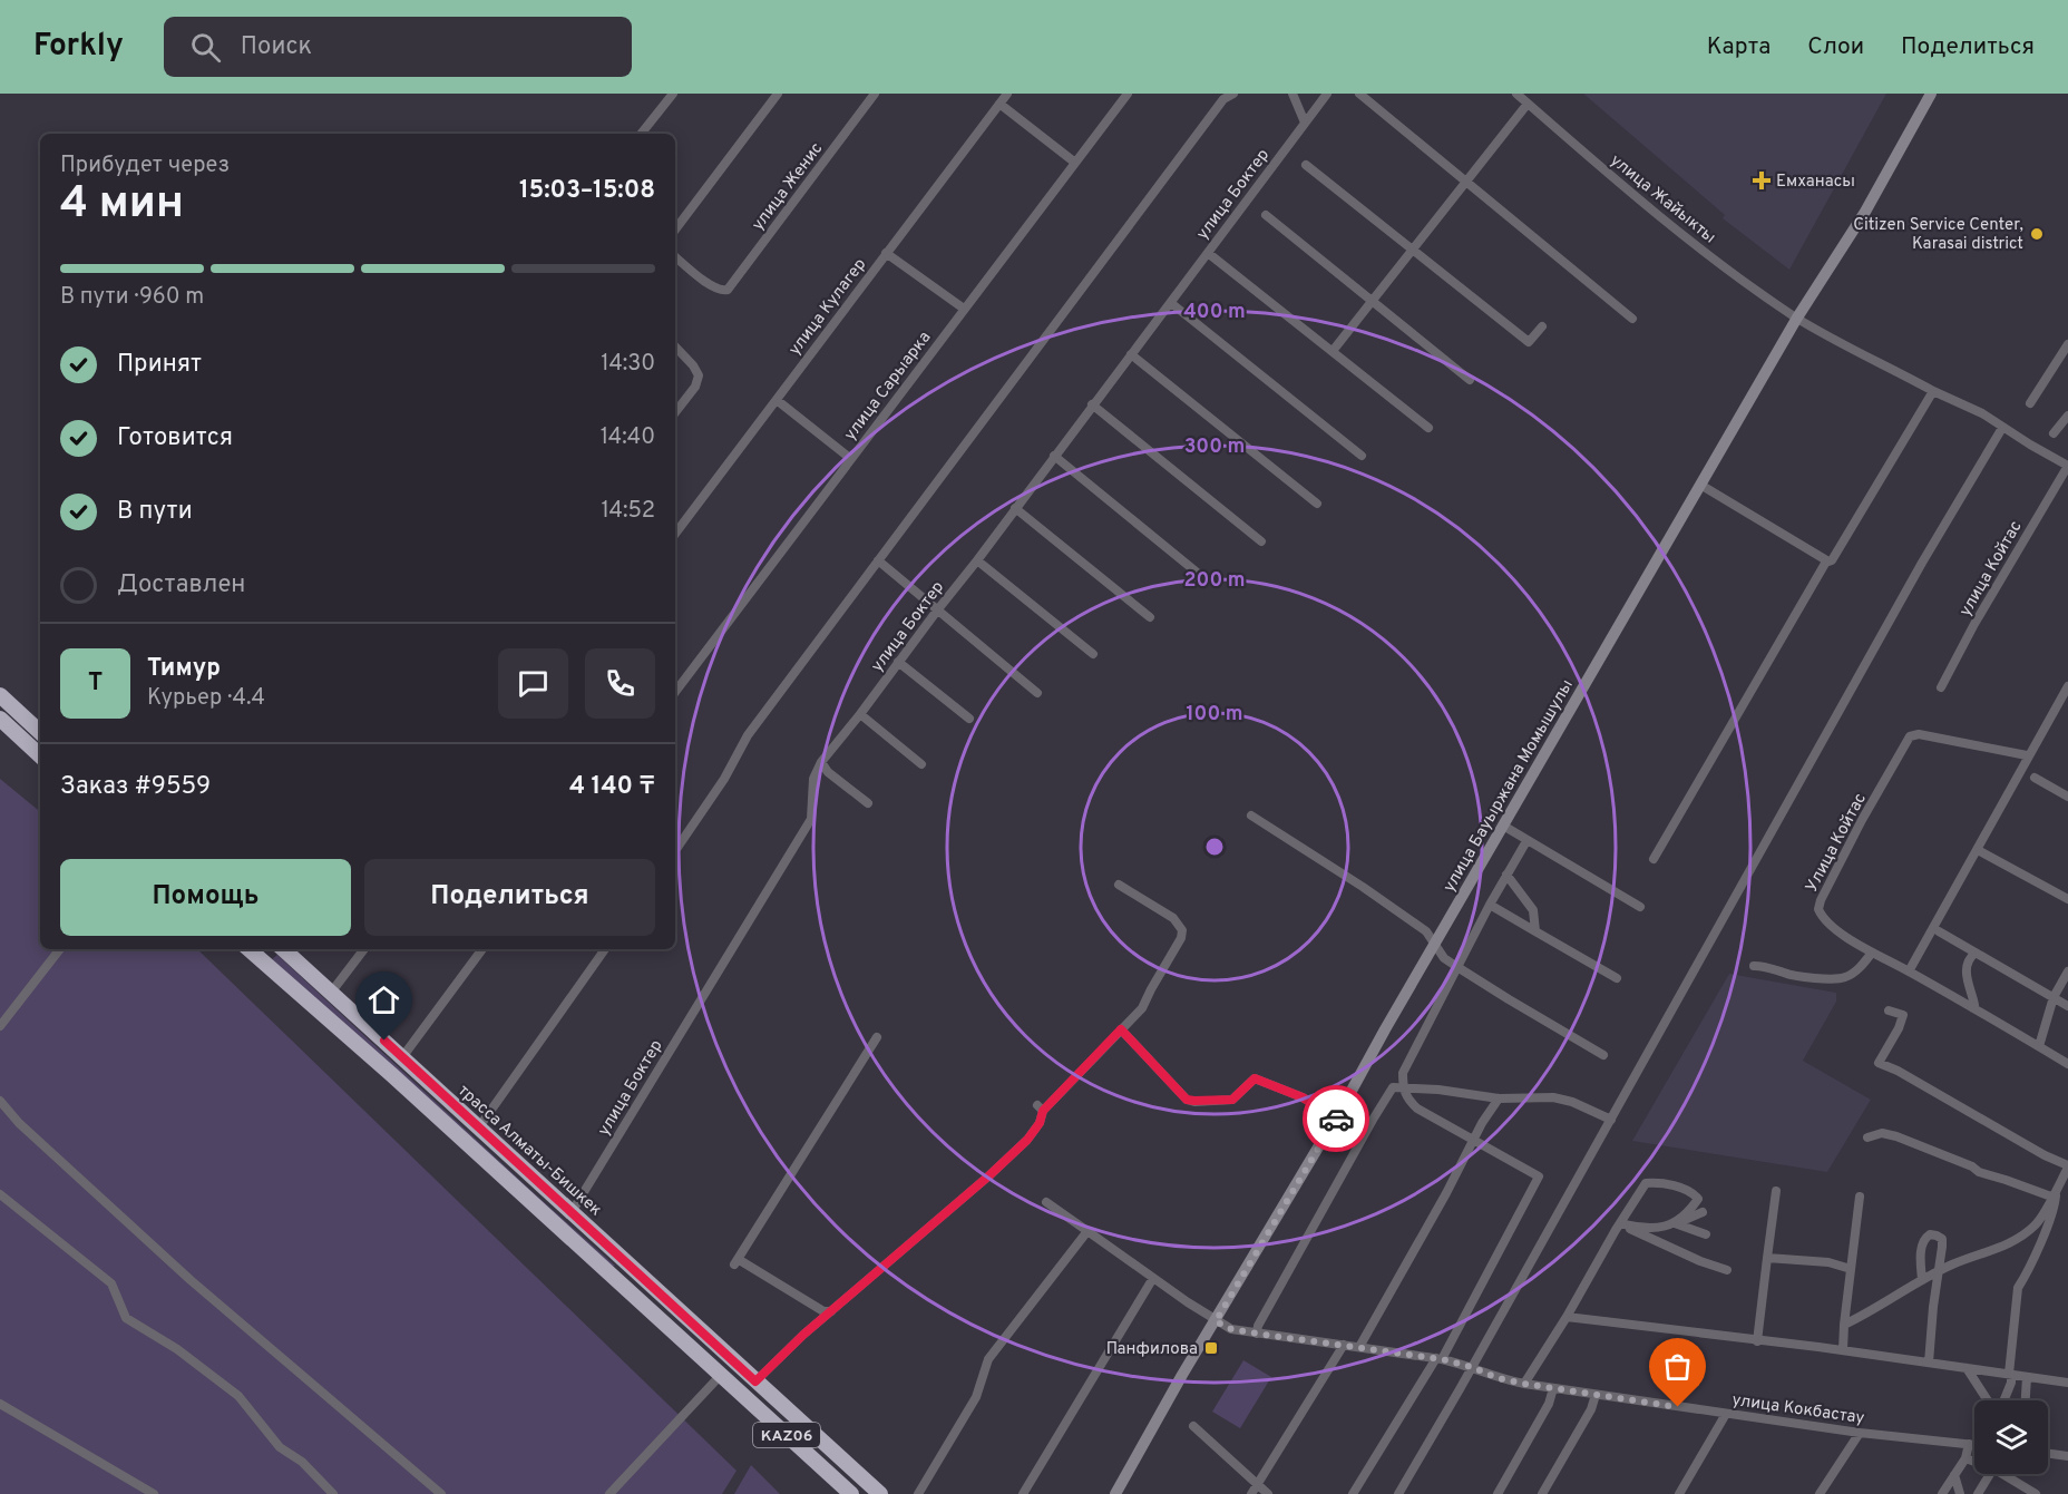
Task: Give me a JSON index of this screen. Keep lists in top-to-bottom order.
{
  "streets": {
    "highway": ["трасса Алматы-Бишкек", "KАZ06"],
    "street": [
      "улица Женис",
      "улица Боктер",
      "улица Жайыкты",
      "улица Кулагер",
      "улица Сарыарка",
      "улица Койтас",
      "улица Бауыржана Момышулы",
      "Улица Койтас",
      "улица Кокбастау"
    ]
  },
  "crossings": [
    ["улица Боктер", "трасса Алматы-Бишкек"],
    ["улица Жайыкты", "улица Койтас"],
    ["улица Жайыкты", "улица Бауыржана Момышулы"],
    ["улица Бауыржана Момышулы", "улица Кокбастау"],
    ["трасса Алматы-Бишкек", "KАZ06"]
  ],
  "places": {
    "health": ["Емханасы"],
    "other": ["Citizen Service Center, Karasai district"],
    "transit": ["Панфилова"]
  },
  "page": {
    "header": "Forkly",
    "search": "Поиск",
    "nav": ["Карта", "Слои", "Поделиться"],
    "heading": ["4 мин", "Прибудет через", "15:03–15:08"],
    "panel": [
      "Тимур",
      "Курьер · 4.4",
      "Заказ #9559",
      "4 140 ₸"
    ],
    "bar": "В пути · 960 m",
    "list": [
      ["Принят", "14:30"],
      ["Готовится", "14:40"],
      ["В пути", "14:52"],
      "Доставлен"
    ],
    "round": "Т",
    "buttons": ["Помощь", "Поделиться"]
  },
  "rings": [
    "400 m",
    "300 m",
    "200 m",
    "100 m"
  ]
}
